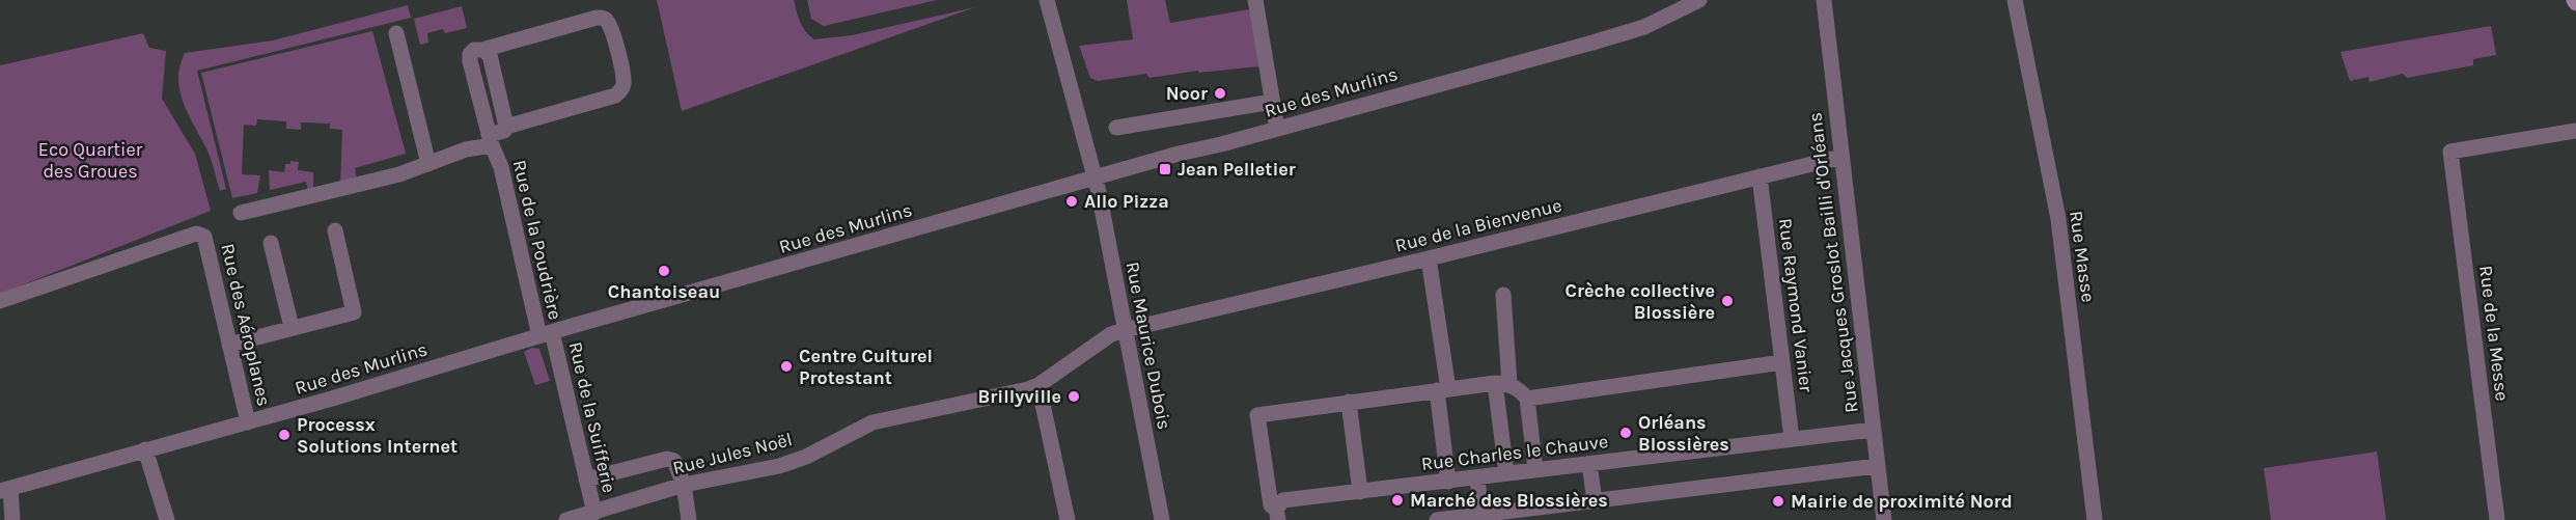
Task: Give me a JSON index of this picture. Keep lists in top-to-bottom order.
{
  "streets": {
    "street": [
      "Rue des Murlins",
      "Rue de la Bienvenue",
      "Rue de la Poudrière",
      "Rue Masse",
      "Rue Jacques Groslot Bailli d'Orléans",
      "Rue Raymond Vanier",
      "Rue des Aéroplanes",
      "Rue de la Messe",
      "Rue Maurice Dubois",
      "Rue de la Suifferie",
      "Rue Charles le Chauve",
      "Rue Jules Noël"
    ]
  },
  "crossings": [
    ["Rue des Murlins", "Rue de la Poudrière"],
    ["Rue des Murlins", "Rue des Aéroplanes"],
    ["Rue des Murlins", "Rue Maurice Dubois"],
    ["Rue des Murlins", "Rue de la Suifferie"],
    ["Rue de la Bienvenue", "Rue Jacques Groslot Bailli d'Orléans"],
    ["Rue de la Bienvenue", "Rue Raymond Vanier"],
    ["Rue de la Bienvenue", "Rue Maurice Dubois"],
    ["Rue de la Bienvenue", "Rue Jules Noël"],
    ["Rue de la Poudrière", "Rue de la Suifferie"],
    ["Rue Jacques Groslot Bailli d'Orléans", "Rue Charles le Chauve"],
    ["Rue Raymond Vanier", "Rue Charles le Chauve"],
    ["Rue Maurice Dubois", "Rue Jules Noël"],
    ["Rue de la Suifferie", "Rue Jules Noël"]
  ],
  "parks": ["Eco Quartier des Groues"],
  "places": {
    "other": [
      "Noor",
      "Allo Pizza",
      "Chantoiseau",
      "Crèche collective Blossière",
      "Centre Culturel Protestant",
      "Brillyville",
      "Orléans Blossières",
      "Processx Solutions Internet",
      "Marché des Blossières",
      "Mairie de proximité Nord"
    ],
    "transit": ["Jean Pelletier"]
  }
}
